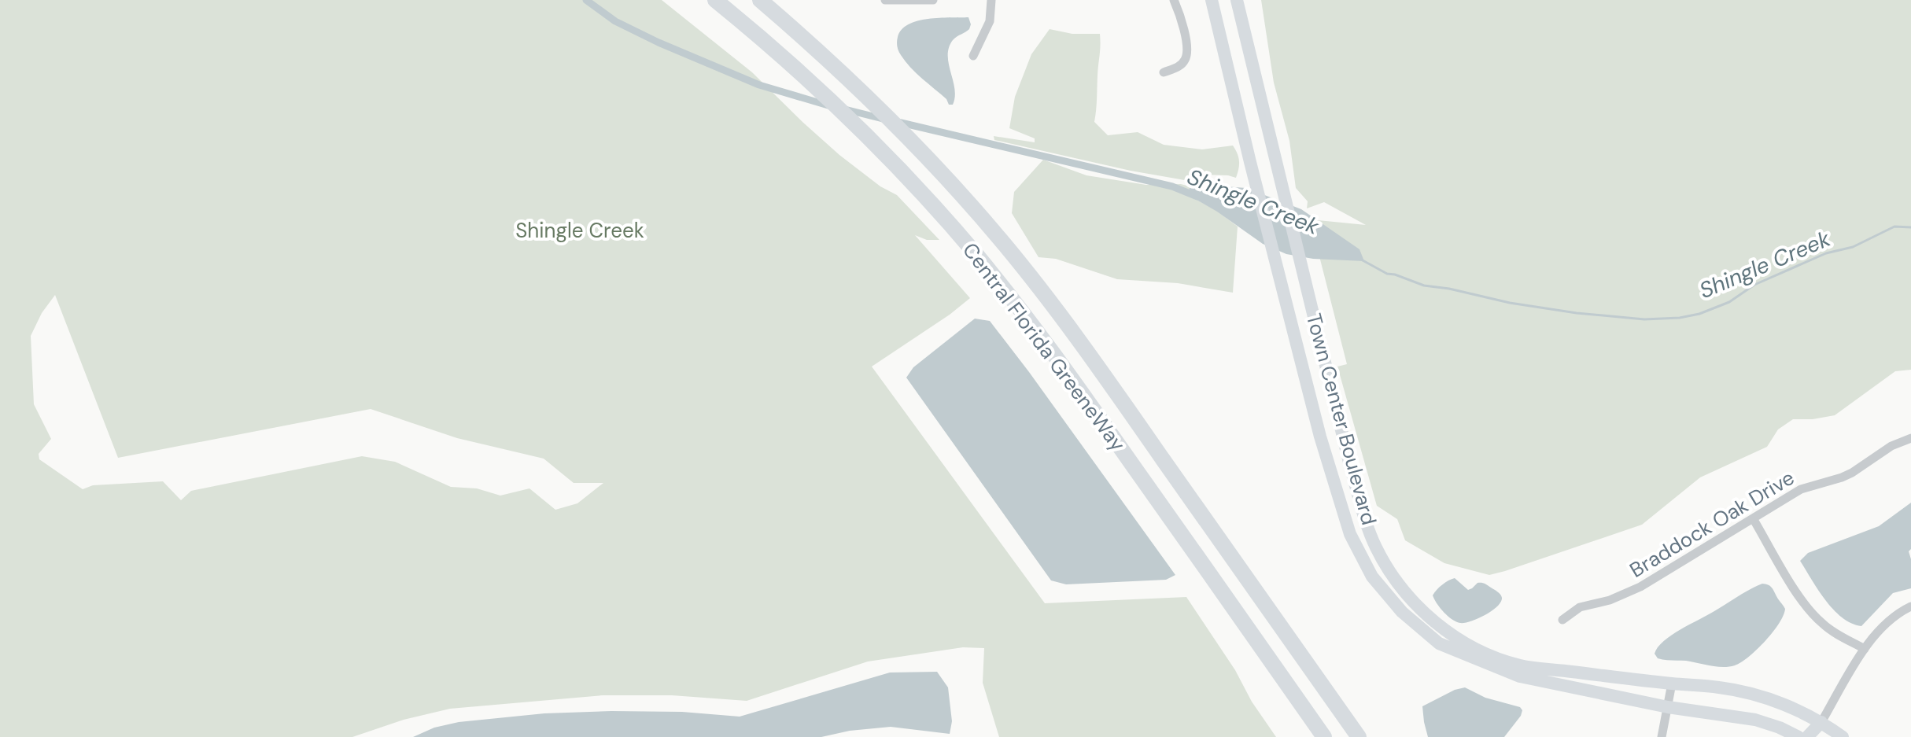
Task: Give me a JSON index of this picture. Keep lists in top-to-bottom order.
{
  "streets": {
    "highway": ["Central Florida GreeneWay"],
    "street": ["Town Center Boulevard", "Braddock Oak Drive"]
  },
  "water": ["Shingle Creek"],
  "parks": ["Shingle Creek"]
}
